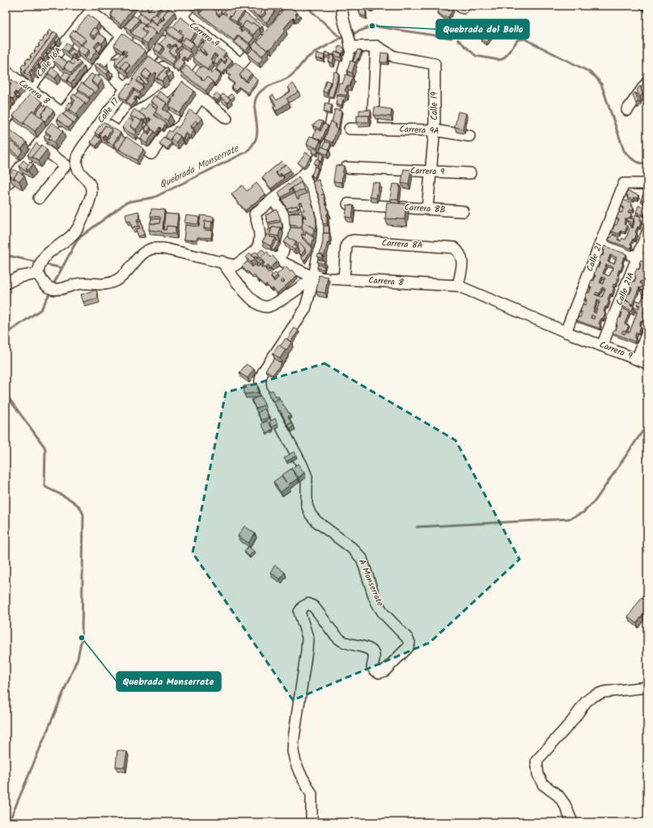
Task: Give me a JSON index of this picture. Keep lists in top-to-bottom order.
{
  "streets": {
    "street": [
      "Carrera 9",
      "Calle 16A",
      "Carrera 8",
      "Calle 19",
      "Calle 17",
      "Carrera 9A",
      "Carrera 8B",
      "Carrera 8A",
      "Calle 21",
      "Calle 21A",
      "A Monserrate"
    ]
  },
  "crossings": [
    ["Carrera 9", "Carrera 8"],
    ["Carrera 9", "Calle 19"],
    ["Carrera 9", "Calle 17"],
    ["Carrera 9", "Calle 21"],
    ["Carrera 9", "Calle 21A"],
    ["Calle 16A", "Carrera 8"],
    ["Carrera 8", "Carrera 8A"],
    ["Carrera 8", "Calle 21"],
    ["Carrera 8", "A Monserrate"],
    ["Calle 19", "Carrera 9A"],
    ["Calle 19", "Carrera 8B"]
  ],
  "water": ["Quebrada Monserrate"],
  "places": ["Quebrada del Bollo", "Quebrada Monserrate"]
}
